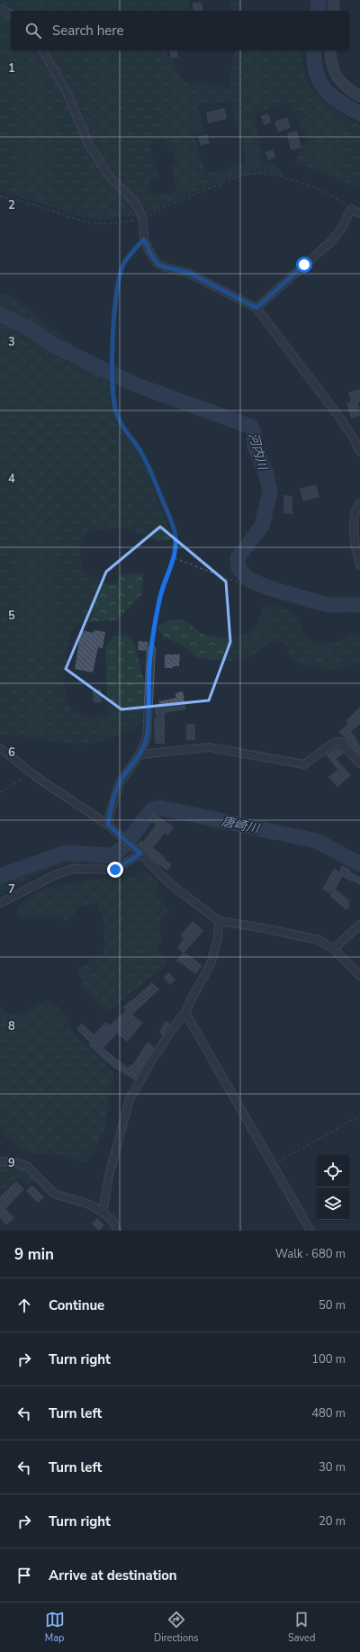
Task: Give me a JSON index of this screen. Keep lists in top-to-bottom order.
{
  "water": ["河内川", "唐崎川"],
  "page": {
    "search": "Search here",
    "heading": ["9 min", "Walk · 680 m"],
    "list": [
      ["Continue", "50 m"],
      ["Turn right", "100 m"],
      ["Turn left", "480 m"],
      ["Turn left", "30 m"],
      ["Turn right", "20 m"],
      "Arrive at destination"
    ],
    "nav": ["Map", "Directions", "Saved"]
  },
  "grid": {
    "rows": [
      "1",
      "2",
      "3",
      "4",
      "5",
      "6",
      "7",
      "8",
      "9"
    ]
  }
}
